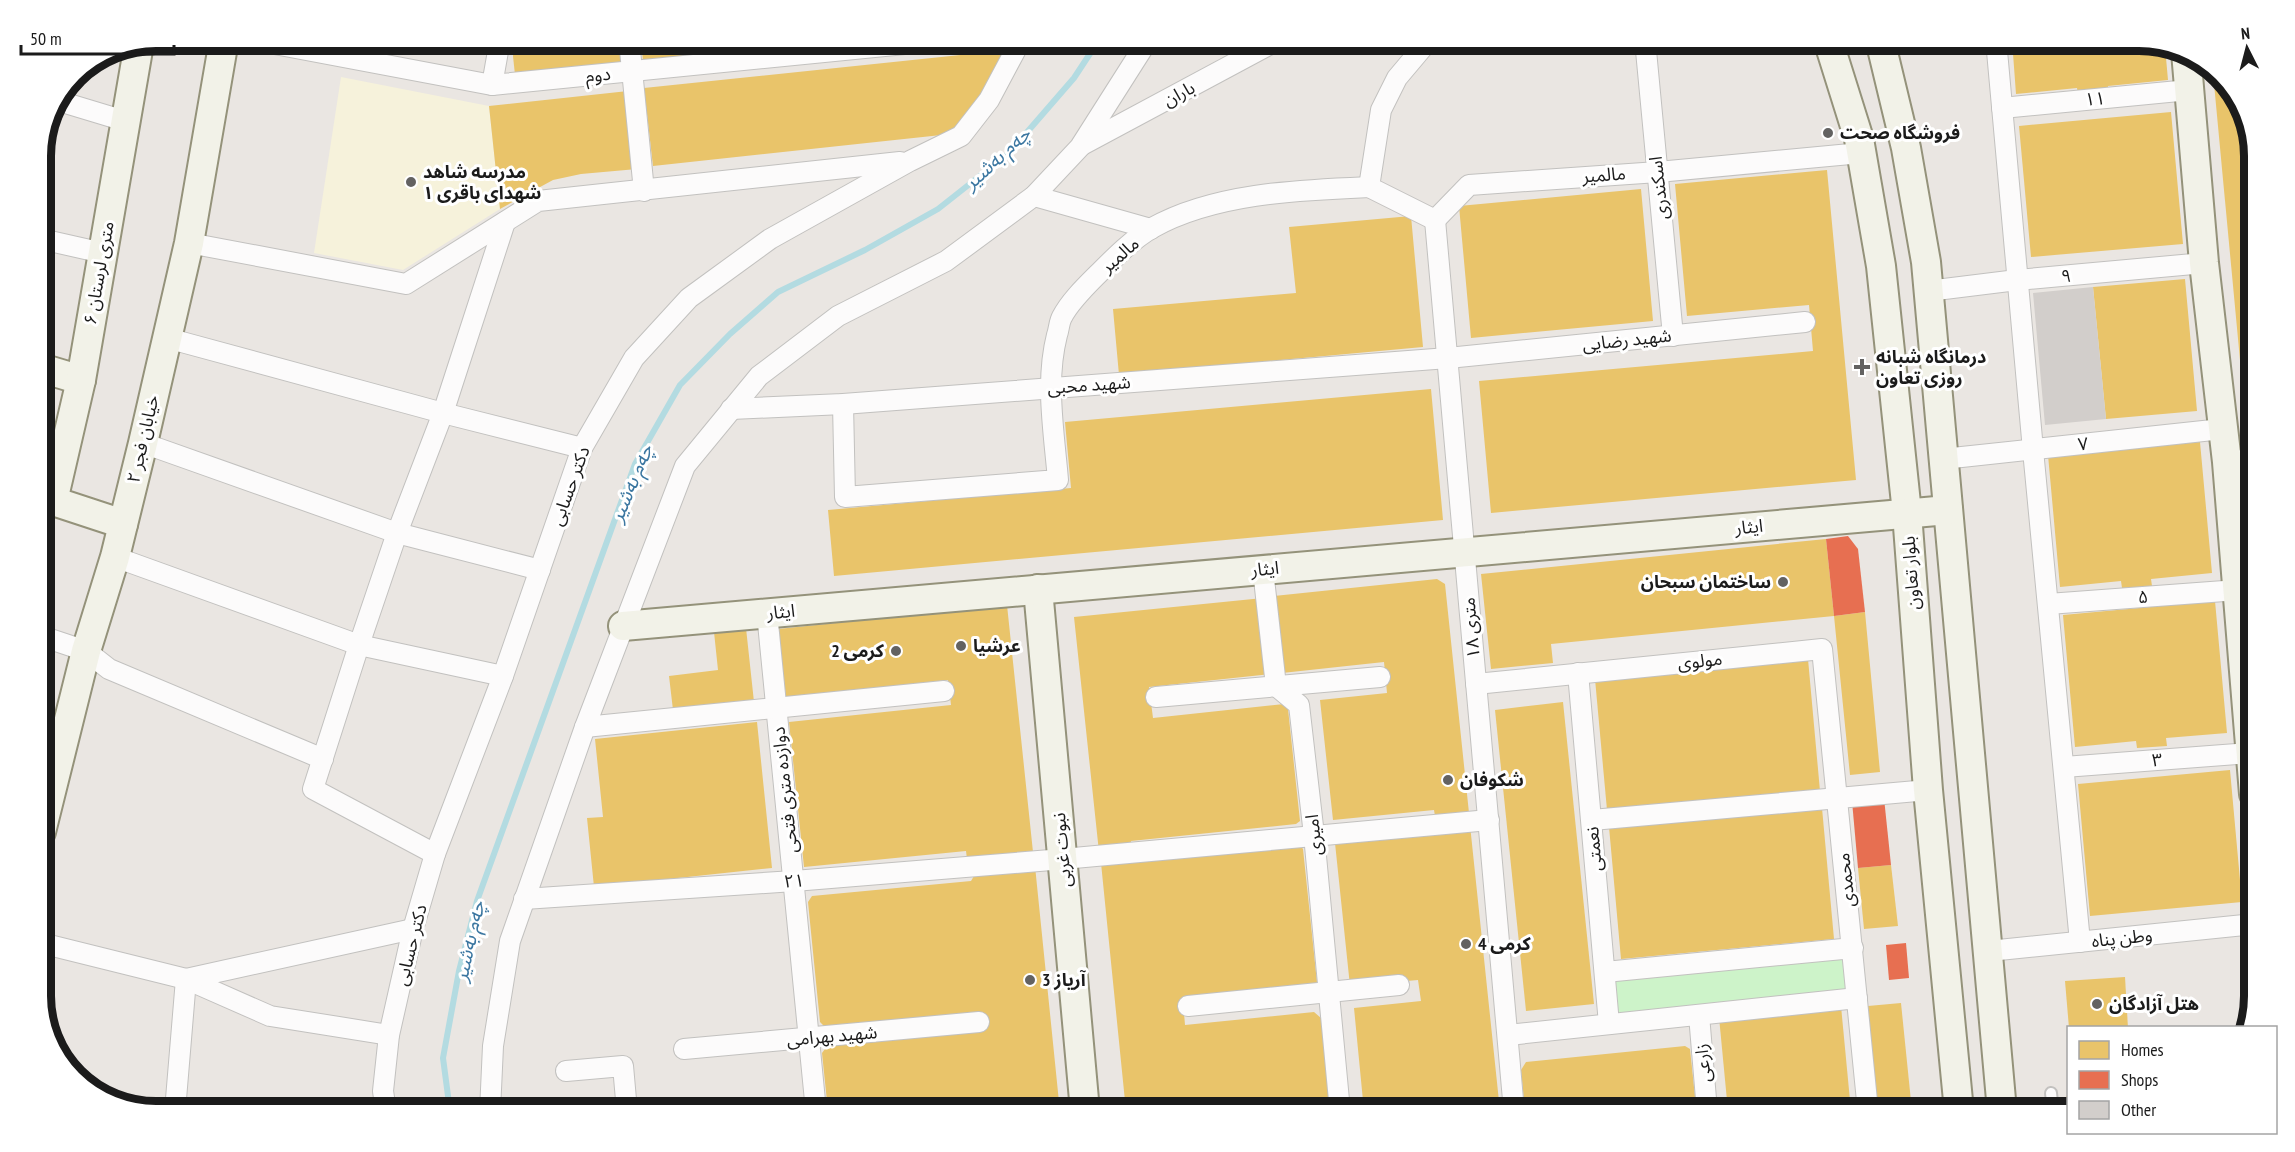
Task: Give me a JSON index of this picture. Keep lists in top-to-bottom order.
{
  "streets": {
    "street": [
      "دوم",
      "باران",
      "۱۱",
      "مالمیر",
      "اسکندری",
      "۶ متری لرستان",
      "۹",
      "شهید رضایی",
      "شهید محبی",
      "خیابان فجر ۲",
      "۷",
      "دکتر حسابی",
      "ایثار",
      "بلوار تعاون",
      "۵",
      "۱۸ متری",
      "مولوی",
      "۳",
      "دوازده متری فتحی",
      "امیری",
      "نعمتی",
      "نبوت غربی",
      "محمدی",
      "۲۱",
      "وطن پناه",
      "شهید بهرامی",
      "زارعی"
    ]
  },
  "crossings": [
    ["مالمیر", "اسکندری"],
    ["مالمیر", "شهید محبی"],
    ["مالمیر", "بلوار تعاون"],
    ["مالمیر", "۱۸ متری"],
    ["اسکندری", "شهید رضایی"],
    ["۶ متری لرستان", "خیابان فجر ۲"],
    ["شهید رضایی", "شهید محبی"],
    ["شهید رضایی", "۱۸ متری"],
    ["شهید محبی", "۱۸ متری"],
    ["ایثار", "بلوار تعاون"],
    ["ایثار", "۱۸ متری"],
    ["ایثار", "دوازده متری فتحی"],
    ["ایثار", "نبوت غربی"],
    ["۱۸ متری", "مولوی"],
    ["۱۸ متری", "۲۱"],
    ["مولوی", "نعمتی"],
    ["مولوی", "محمدی"],
    ["دوازده متری فتحی", "۲۱"],
    ["دوازده متری فتحی", "شهید بهرامی"],
    ["امیری", "۲۱"],
    ["نبوت غربی", "۲۱"]
  ],
  "water": ["چەم بەشیر"],
  "places": {
    "other": [
      "فروشگاه صحت",
      "مدرسه شاهد شهدای باقری ۱",
      "ساختمان سبحان",
      "عرشیا",
      "کرمی 2",
      "شکوفان",
      "کرمی 4",
      "آریاز 3",
      "هتل آزادگان"
    ],
    "health": ["درمانگاه شبانه روزی تعاون"]
  },
  "legend": ["Homes", "Shops", "Other"],
  "scale_bar": "50 m",
  "north": "top"
}
